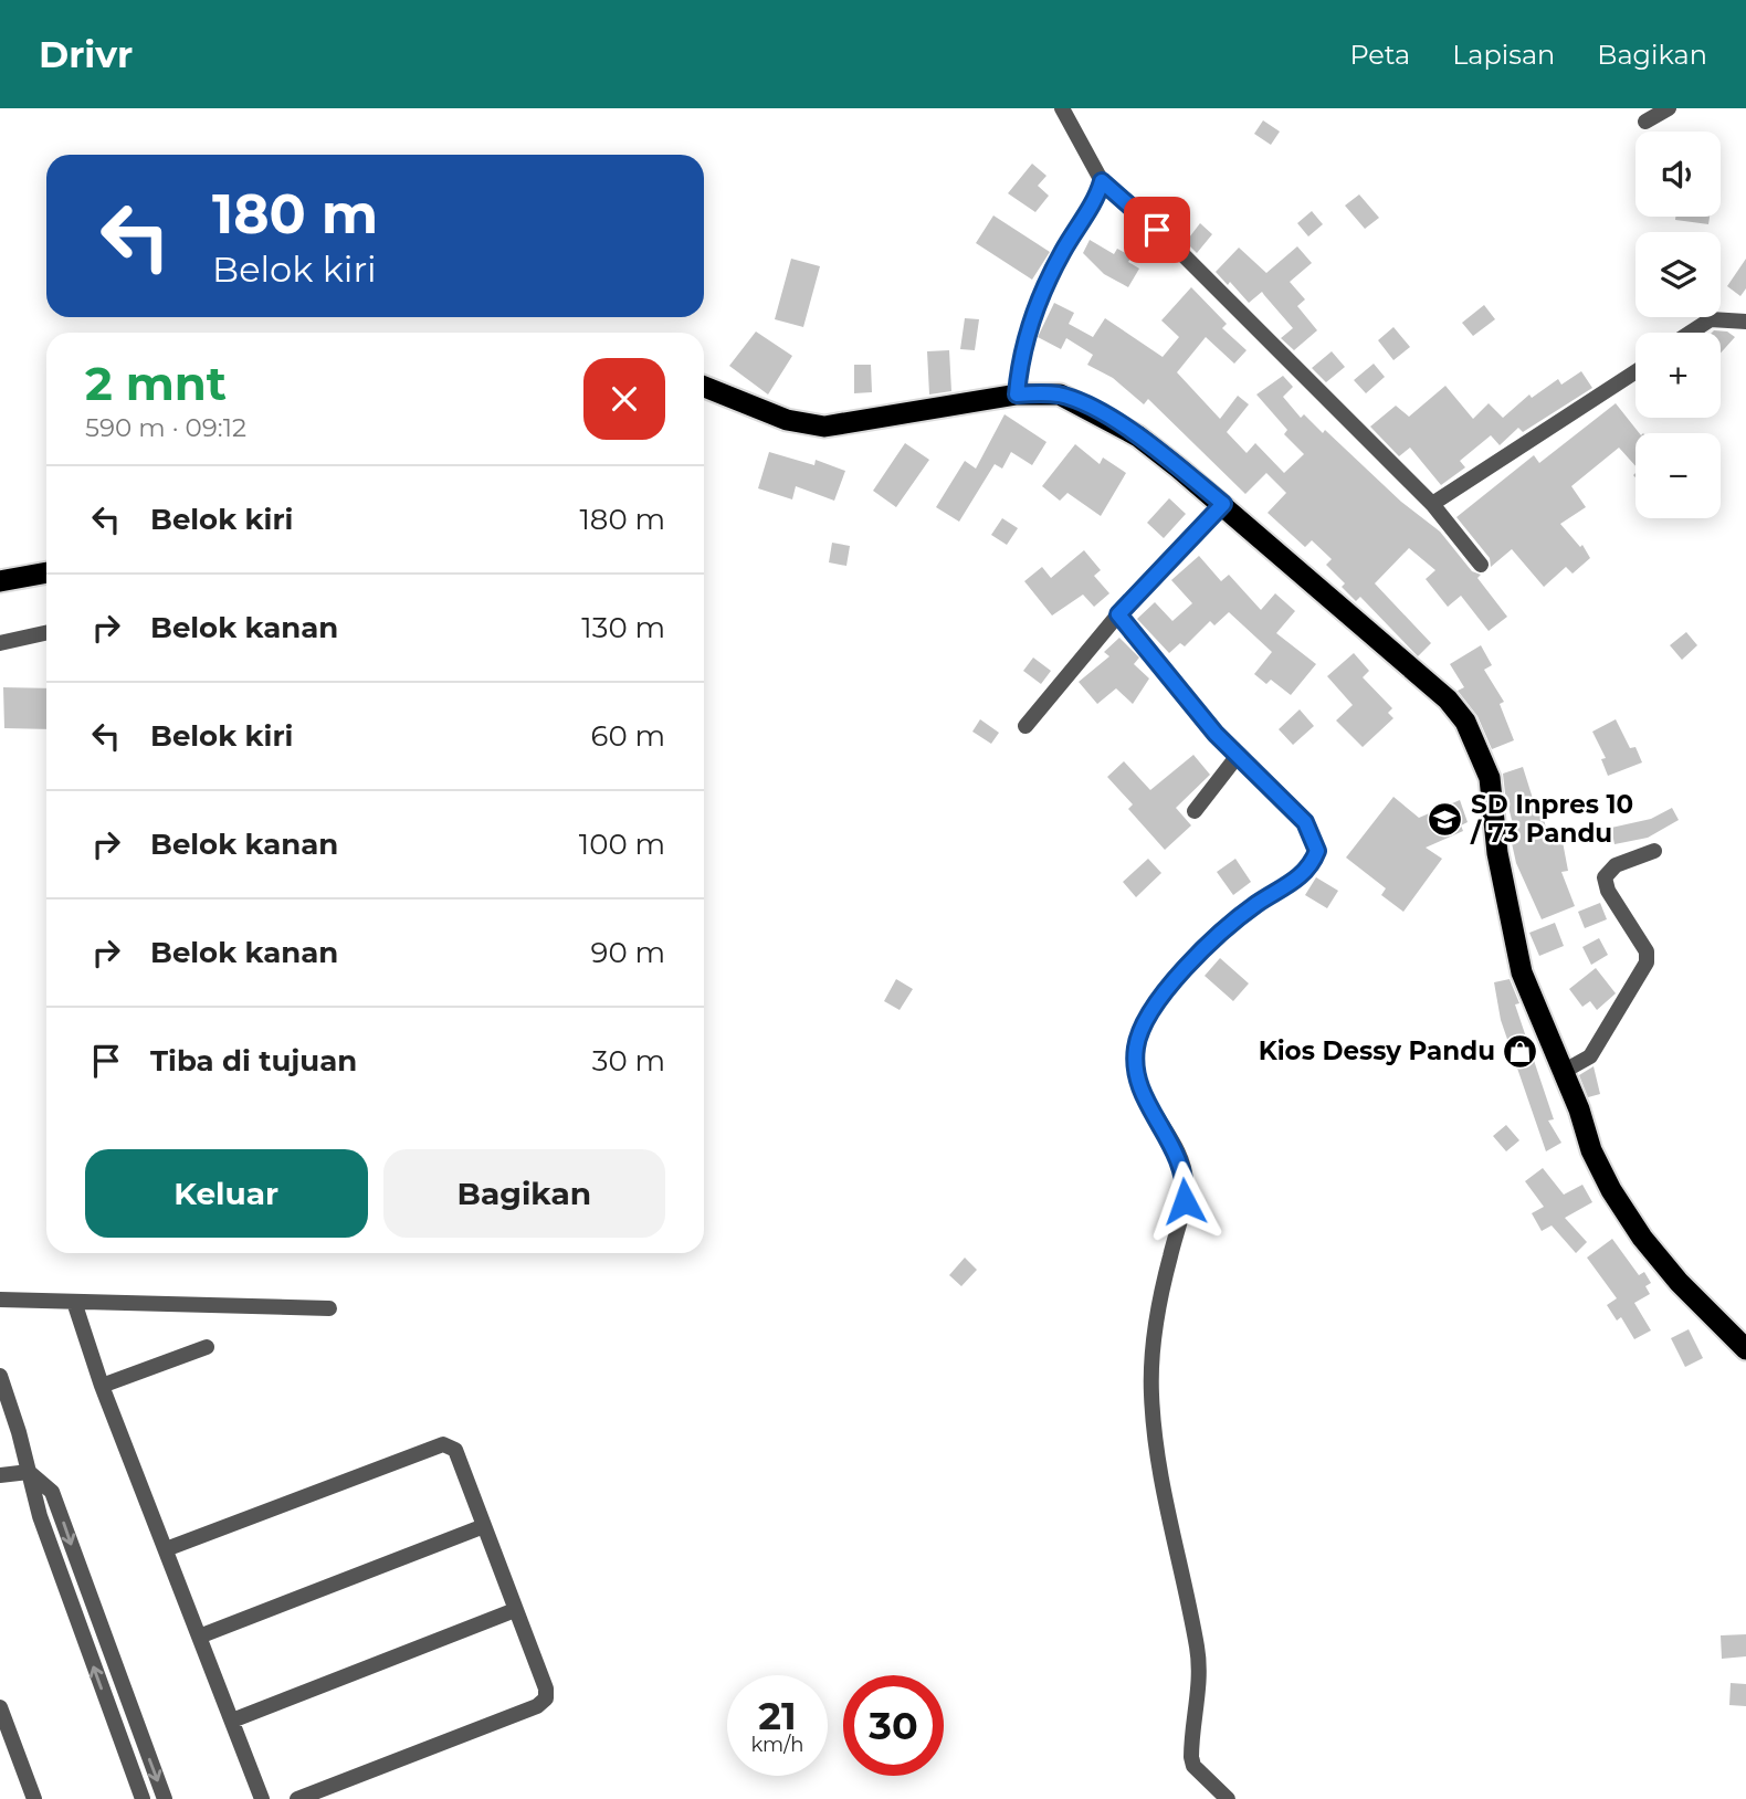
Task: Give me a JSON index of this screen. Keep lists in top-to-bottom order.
{
  "places": {
    "school or university": ["SD Inpres 10 / 73 Pandu"],
    "shop": ["Kios Dessy Pandu"]
  },
  "page": {
    "header": "Drivr",
    "nav": ["Peta", "Lapisan", "Bagikan"],
    "map_buttons": ["+", "−"],
    "turn": ["180 m", "Belok kiri"],
    "heading": ["2 mnt", "590 m · 09:12"],
    "list": [
      {
        "name": "Belok kiri",
        "value": "180 m"
      },
      {
        "name": "Belok kanan",
        "value": "130 m"
      },
      {
        "name": "Belok kiri",
        "value": "60 m"
      },
      {
        "name": "Belok kanan",
        "value": "100 m"
      },
      {
        "name": "Belok kanan",
        "value": "90 m"
      },
      {
        "name": "Tiba di tujuan",
        "value": "30 m"
      }
    ],
    "buttons": ["Keluar", "Bagikan"],
    "speed": "21 km/h",
    "limit": "30"
  }
}
